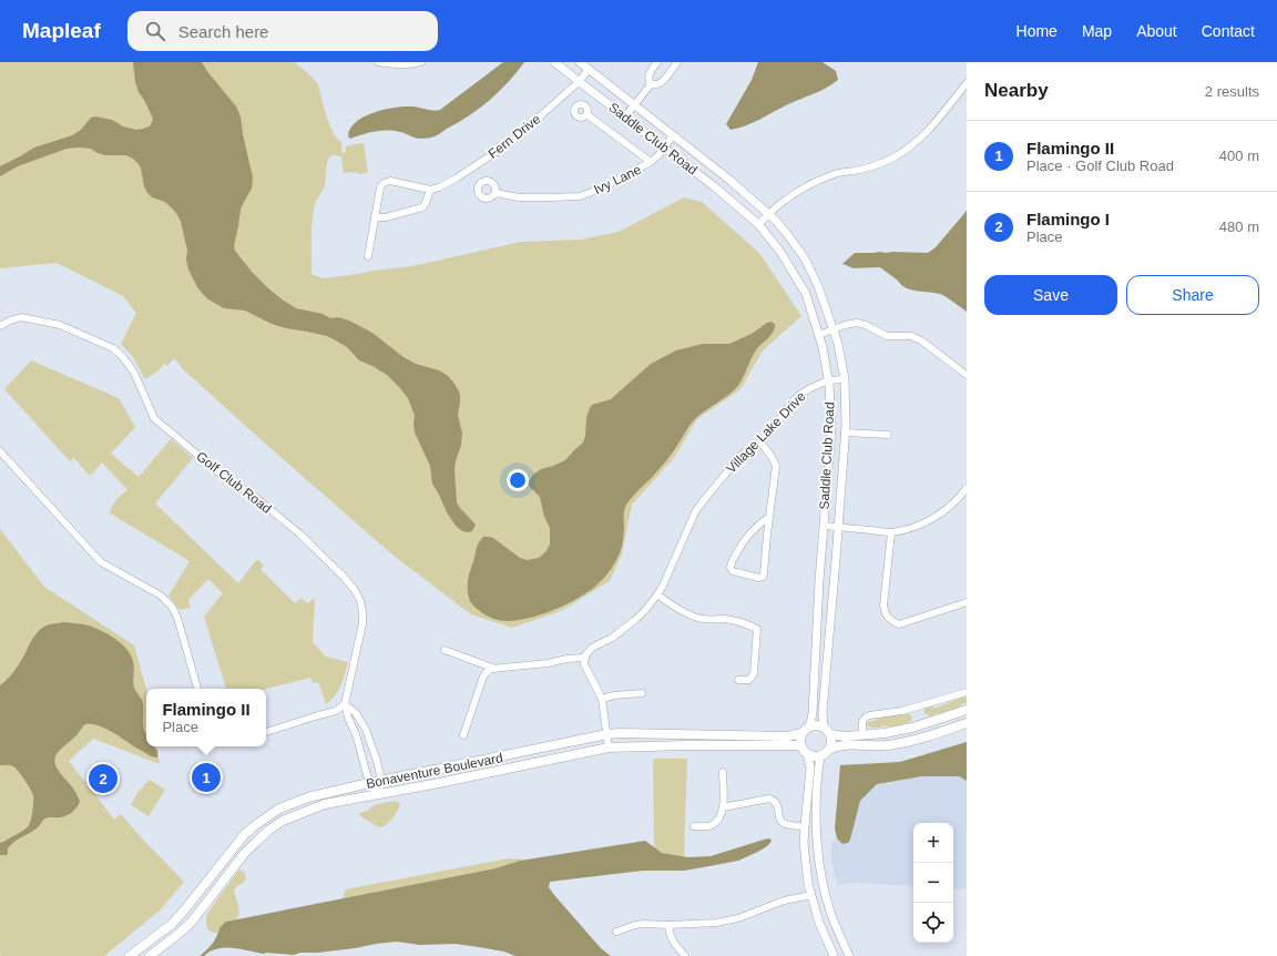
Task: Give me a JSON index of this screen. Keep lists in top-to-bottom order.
{
  "streets": {
    "main road": ["Bonaventure Boulevard"],
    "street": [
      "Fern Drive",
      "Saddle Club Road",
      "Ivy Lane",
      "Village Lake Drive",
      "Golf Club Road"
    ]
  },
  "crossings": [
    ["Fern Drive", "Saddle Club Road"],
    ["Saddle Club Road", "Ivy Lane"],
    ["Saddle Club Road", "Village Lake Drive"],
    ["Saddle Club Road", "Bonaventure Boulevard"]
  ],
  "page": {
    "header": "Mapleaf",
    "search": "Search here",
    "nav": [
      "Home",
      "Map",
      "About",
      "Contact"
    ],
    "heading": ["Nearby", "2 results"],
    "list": [
      {
        "mark": "1",
        "name": "Flamingo II",
        "note": "Place · Golf Club Road",
        "value": "400 m"
      },
      {
        "mark": "2",
        "name": "Flamingo I",
        "note": "Place",
        "value": "480 m"
      }
    ],
    "buttons": ["Save", "Share"],
    "popup": ["Flamingo II", "Place"],
    "pins": ["1", "2"],
    "map_buttons": ["+", "−"]
  }
}
